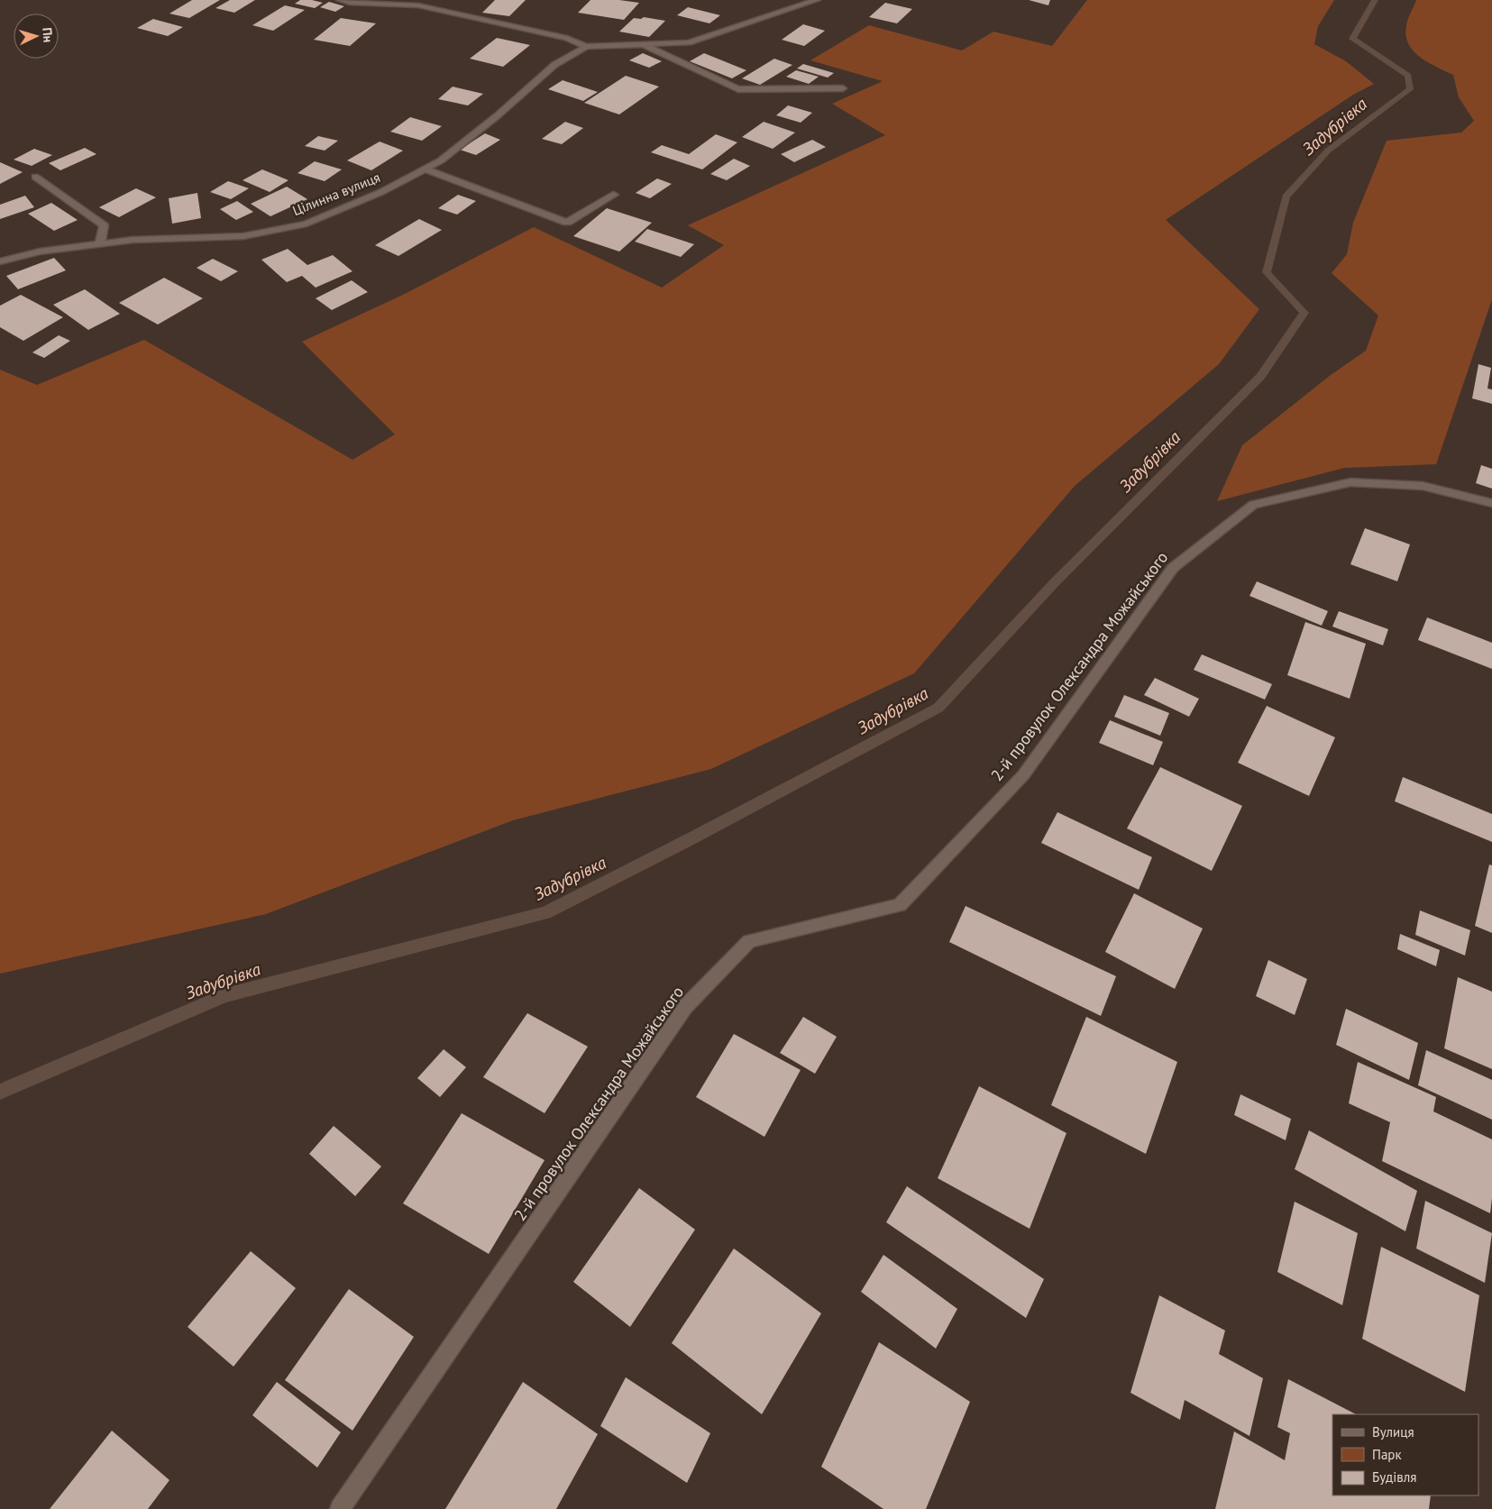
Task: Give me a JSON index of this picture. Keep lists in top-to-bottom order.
{
  "streets": {
    "street": ["Цілинна вулиця", "2-й провулок Олександра Можайського"]
  },
  "water": ["Задубрівка"],
  "legend": ["Вулиця", "Парк", "Будівля"],
  "north": "right"
}
